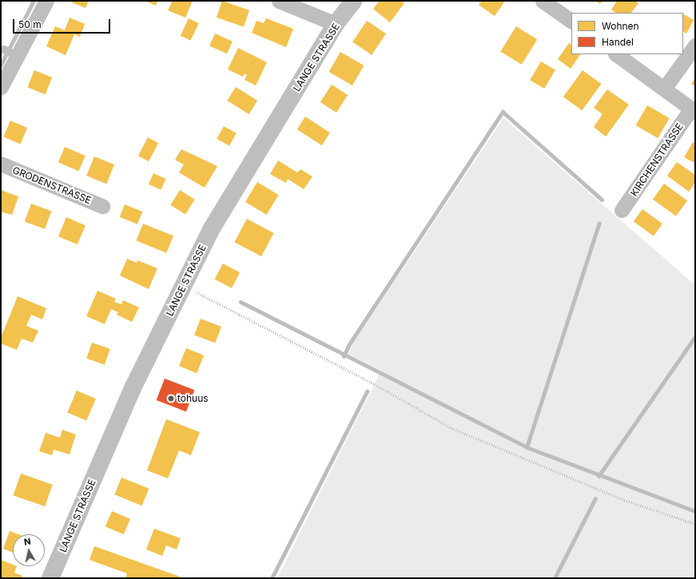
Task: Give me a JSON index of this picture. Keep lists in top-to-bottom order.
{
  "streets": {
    "street": ["LANGE STRASSE", "KIRCHENSTRASSE", "GRODENSTRASSE"]
  },
  "places": ["tohuus"],
  "legend": ["Wohnen", "Handel"],
  "scale_bar": "50 m",
  "north": "top"
}
